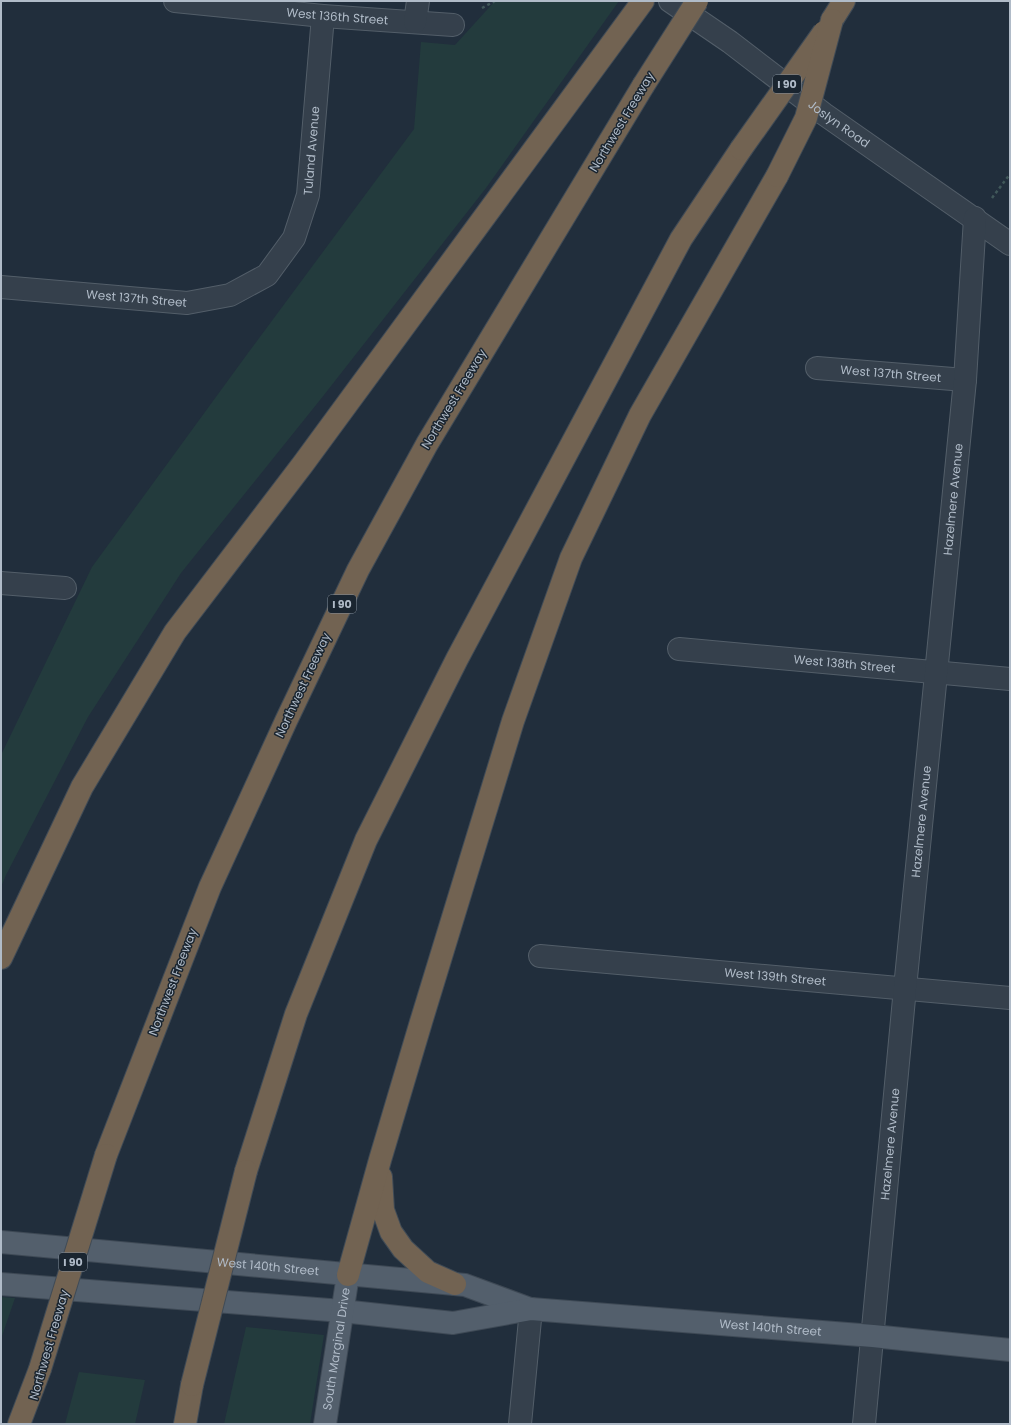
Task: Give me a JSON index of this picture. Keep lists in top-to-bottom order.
{
  "streets": {
    "highway": ["I 90", "Northwest Freeway"],
    "main road": ["West 140th Street", "South Marginal Drive"],
    "street": [
      "West 136th Street",
      "Joslyn Road",
      "Tuland Avenue",
      "West 137th Street",
      "Hazelmere Avenue",
      "West 138th Street",
      "West 139th Street"
    ]
  },
  "crossings": [
    ["West 136th Street", "Tuland Avenue"],
    ["Joslyn Road", "Hazelmere Avenue"],
    ["Tuland Avenue", "West 137th Street"],
    ["West 137th Street", "Hazelmere Avenue"],
    ["Hazelmere Avenue", "West 138th Street"],
    ["Hazelmere Avenue", "West 139th Street"],
    ["Hazelmere Avenue", "West 140th Street"],
    ["West 140th Street", "South Marginal Drive"]
  ]
}
